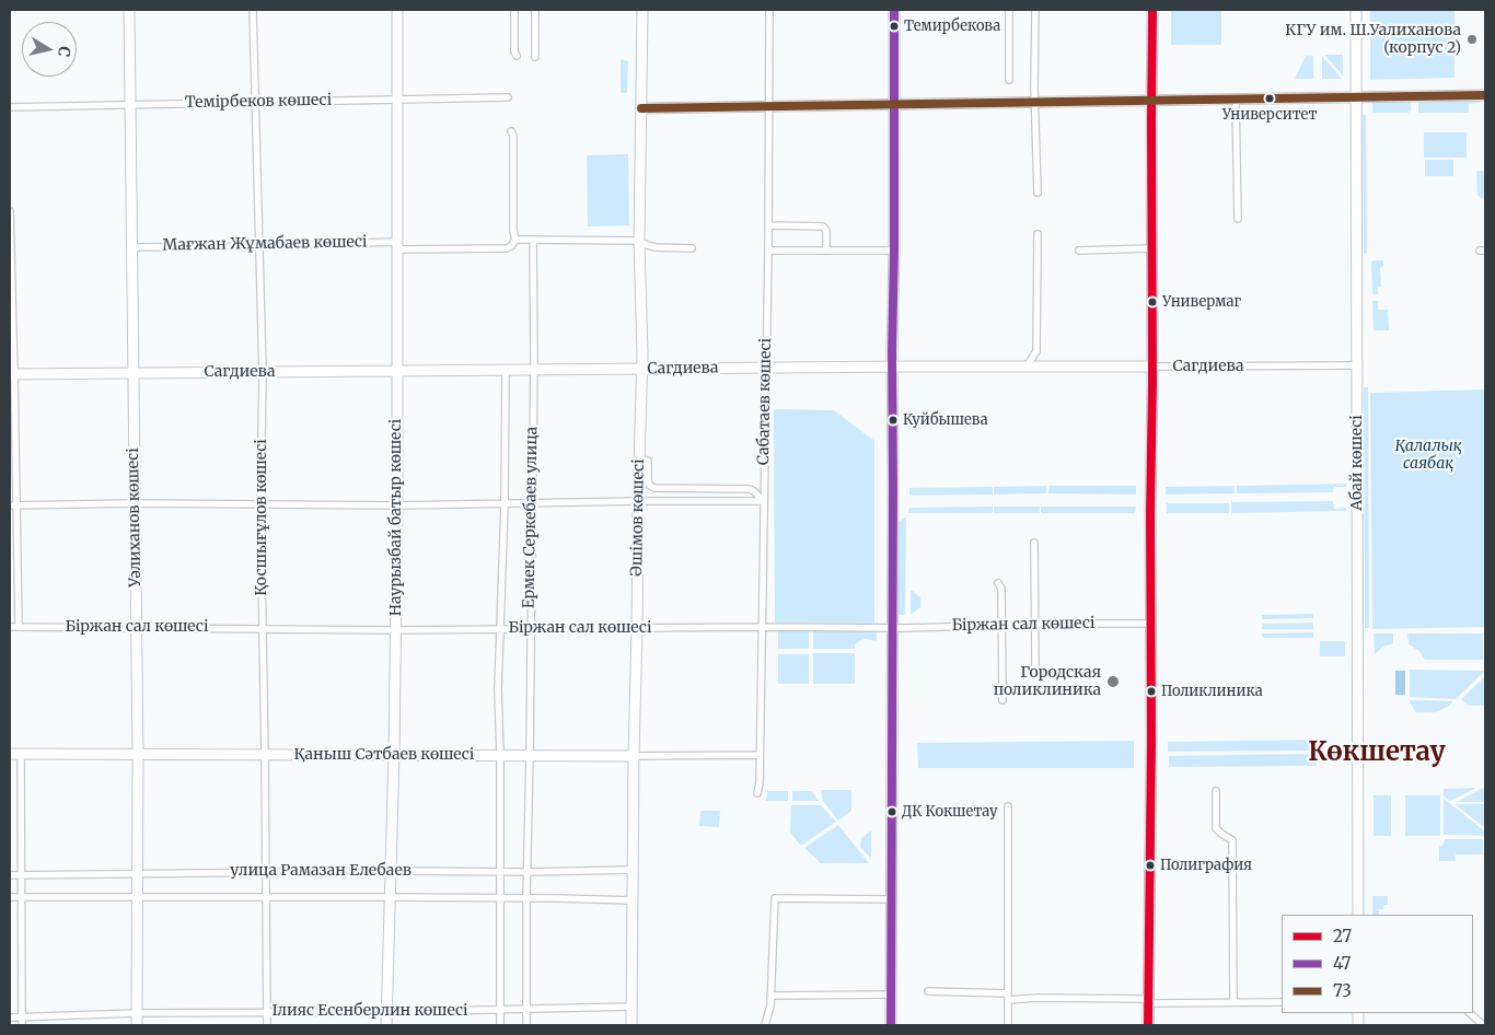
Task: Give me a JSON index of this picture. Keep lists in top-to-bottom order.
{
  "streets": {
    "street": [
      "Темірбеков көшесі",
      "Мағжан Жұмабаев көшесі",
      "Сагдиева",
      "Сабатаев көшесі",
      "Абай көшесі",
      "Уәлиханов көшесі",
      "Қосшығұлов көшесі",
      "Наурызбай батыр көшесі",
      "Ермек Серкебаев улица",
      "Әшімов көшесі",
      "Біржан сал көшесі",
      "Қаныш Сәтбаев көшесі",
      "улица Рамазан Елебаев",
      "Ілияс Есенберлин көшесі"
    ]
  },
  "crossings": [
    ["Темірбеков көшесі", "Уәлиханов көшесі"],
    ["Темірбеков көшесі", "Қосшығұлов көшесі"],
    ["Темірбеков көшесі", "Наурызбай батыр көшесі"],
    ["Мағжан Жұмабаев көшесі", "Уәлиханов көшесі"],
    ["Мағжан Жұмабаев көшесі", "Қосшығұлов көшесі"],
    ["Мағжан Жұмабаев көшесі", "Наурызбай батыр көшесі"],
    ["Мағжан Жұмабаев көшесі", "Ермек Серкебаев улица"],
    ["Мағжан Жұмабаев көшесі", "Әшімов көшесі"],
    ["Сагдиева", "Сабатаев көшесі"],
    ["Сагдиева", "Абай көшесі"],
    ["Сагдиева", "Уәлиханов көшесі"],
    ["Сагдиева", "Қосшығұлов көшесі"],
    ["Сагдиева", "Наурызбай батыр көшесі"],
    ["Сагдиева", "Ермек Серкебаев улица"],
    ["Сагдиева", "Әшімов көшесі"],
    ["Сабатаев көшесі", "Біржан сал көшесі"],
    ["Сабатаев көшесі", "Қаныш Сәтбаев көшесі"],
    ["Уәлиханов көшесі", "Біржан сал көшесі"],
    ["Уәлиханов көшесі", "Қаныш Сәтбаев көшесі"],
    ["Уәлиханов көшесі", "улица Рамазан Елебаев"],
    ["Уәлиханов көшесі", "Ілияс Есенберлин көшесі"],
    ["Қосшығұлов көшесі", "Біржан сал көшесі"],
    ["Қосшығұлов көшесі", "Қаныш Сәтбаев көшесі"],
    ["Қосшығұлов көшесі", "улица Рамазан Елебаев"],
    ["Қосшығұлов көшесі", "Ілияс Есенберлин көшесі"],
    ["Наурызбай батыр көшесі", "Біржан сал көшесі"],
    ["Наурызбай батыр көшесі", "Қаныш Сәтбаев көшесі"],
    ["Наурызбай батыр көшесі", "улица Рамазан Елебаев"],
    ["Наурызбай батыр көшесі", "Ілияс Есенберлин көшесі"],
    ["Ермек Серкебаев улица", "Біржан сал көшесі"],
    ["Ермек Серкебаев улица", "Қаныш Сәтбаев көшесі"],
    ["Ермек Серкебаев улица", "улица Рамазан Елебаев"],
    ["Ермек Серкебаев улица", "Ілияс Есенберлин көшесі"],
    ["Әшімов көшесі", "Біржан сал көшесі"],
    ["Әшімов көшесі", "Қаныш Сәтбаев көшесі"],
    ["Әшімов көшесі", "улица Рамазан Елебаев"],
    ["Әшімов көшесі", "Ілияс Есенберлин көшесі"]
  ],
  "districts": ["Көкшетау"],
  "parks": ["Қалалық саябақ"],
  "places": [
    "Темирбекова",
    "КГУ им. Ш.Уалиханова (корпус 2)",
    "Университет",
    "Универмаг",
    "Куйбышева",
    "Городская поликлиника",
    "Поликлиника",
    "ДК Кокшетау",
    "Полиграфия"
  ],
  "lines": ["transit line 27", "transit line 47", "transit line 73"],
  "legend": ["27", "47", "73"],
  "north": "right"
}
